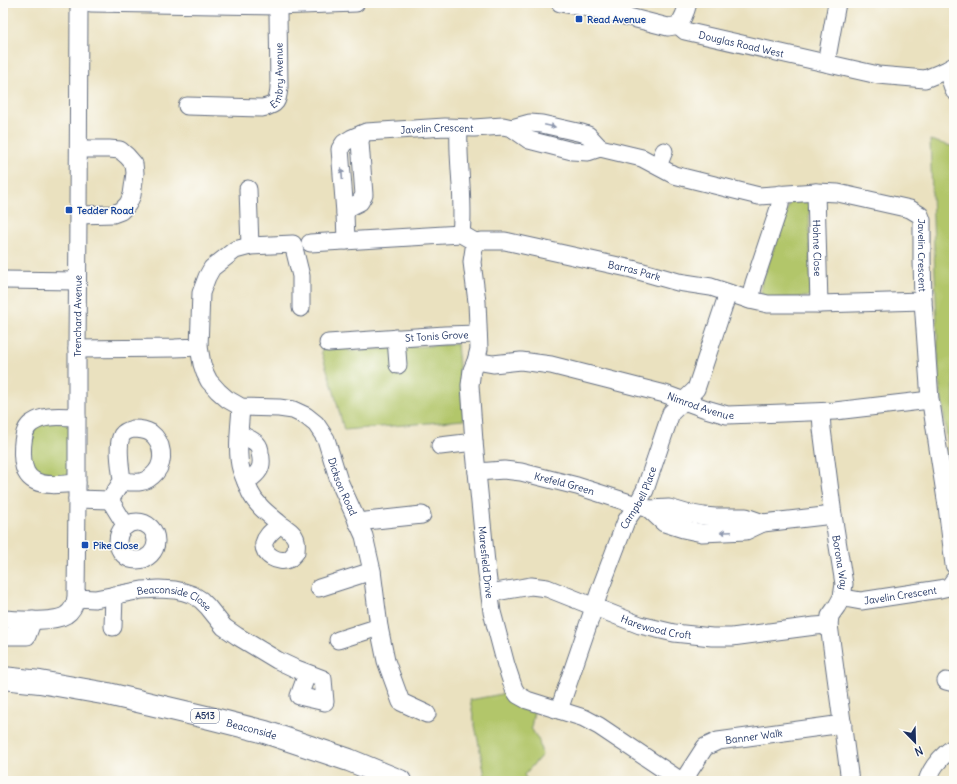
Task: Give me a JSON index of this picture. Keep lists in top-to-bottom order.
{
  "streets": {
    "highway": ["A513", "Beaconside"],
    "street": [
      "Douglas Road West",
      "Embry Avenue",
      "Javelin Crescent",
      "Hohne Close",
      "Barras Park",
      "Trenchard Avenue",
      "St Tonis Grove",
      "Nimrod Avenue",
      "Krefeld Green",
      "Dickson Road",
      "Campbell Place",
      "Borona Way",
      "Maresfield Drive",
      "Beaconside Close",
      "Harewood Croft",
      "Banner Walk"
    ]
  },
  "crossings": [
    ["Javelin Crescent", "Hohne Close"],
    ["Javelin Crescent", "Barras Park"],
    ["Javelin Crescent", "Nimrod Avenue"],
    ["Javelin Crescent", "Borona Way"],
    ["Javelin Crescent", "Maresfield Drive"],
    ["Hohne Close", "Barras Park"],
    ["Barras Park", "Campbell Place"],
    ["Barras Park", "Maresfield Drive"],
    ["Trenchard Avenue", "Beaconside Close"],
    ["St Tonis Grove", "Maresfield Drive"],
    ["Nimrod Avenue", "Campbell Place"],
    ["Nimrod Avenue", "Borona Way"],
    ["Nimrod Avenue", "Maresfield Drive"],
    ["Krefeld Green", "Campbell Place"],
    ["Krefeld Green", "Borona Way"],
    ["Krefeld Green", "Maresfield Drive"],
    ["Campbell Place", "Maresfield Drive"],
    ["Campbell Place", "Harewood Croft"],
    ["Borona Way", "Harewood Croft"],
    ["Maresfield Drive", "Harewood Croft"],
    ["Maresfield Drive", "Banner Walk"]
  ],
  "places": {
    "transit": ["Read Avenue", "Tedder Road", "Pike Close"]
  },
  "north": "bottom right"
}
